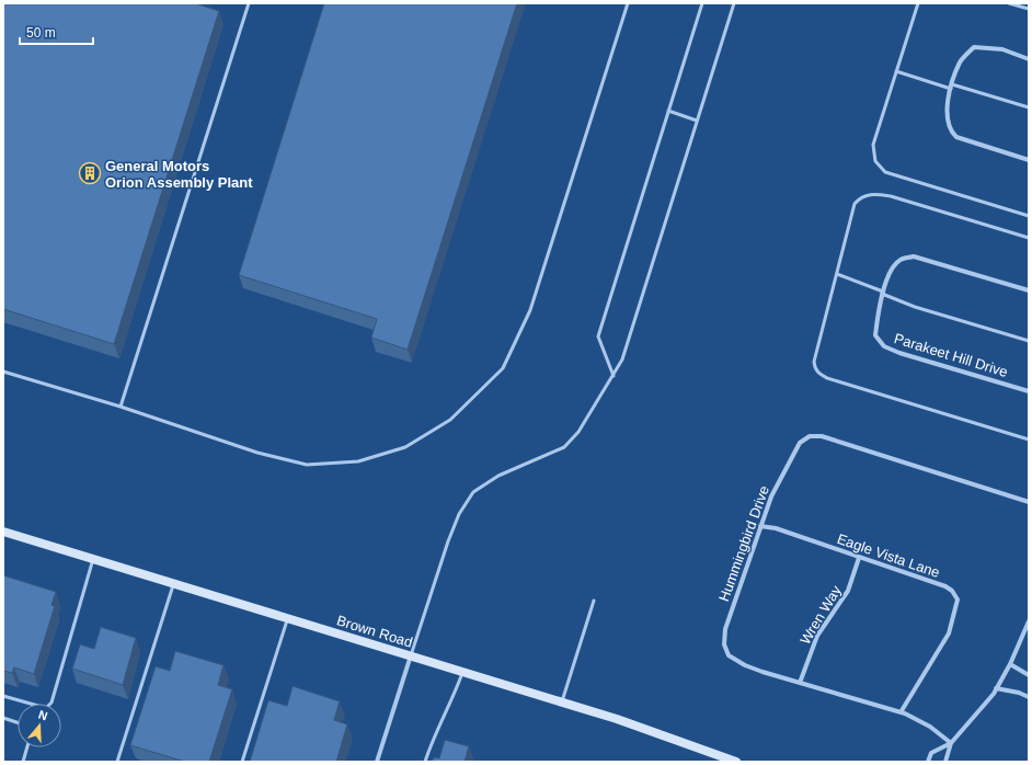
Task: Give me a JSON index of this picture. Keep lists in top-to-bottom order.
{
  "streets": {
    "main road": ["Brown Road"],
    "street": [
      "Parakeet Hill Drive",
      "Hummingbird Drive",
      "Eagle Vista Lane",
      "Wren Way"
    ]
  },
  "crossings": [
    ["Hummingbird Drive", "Eagle Vista Lane"],
    ["Hummingbird Drive", "Wren Way"],
    ["Eagle Vista Lane", "Wren Way"]
  ],
  "places": {
    "building": ["General Motors Orion Assembly Plant"]
  },
  "scale_bar": "50 m",
  "north": "top"
}
